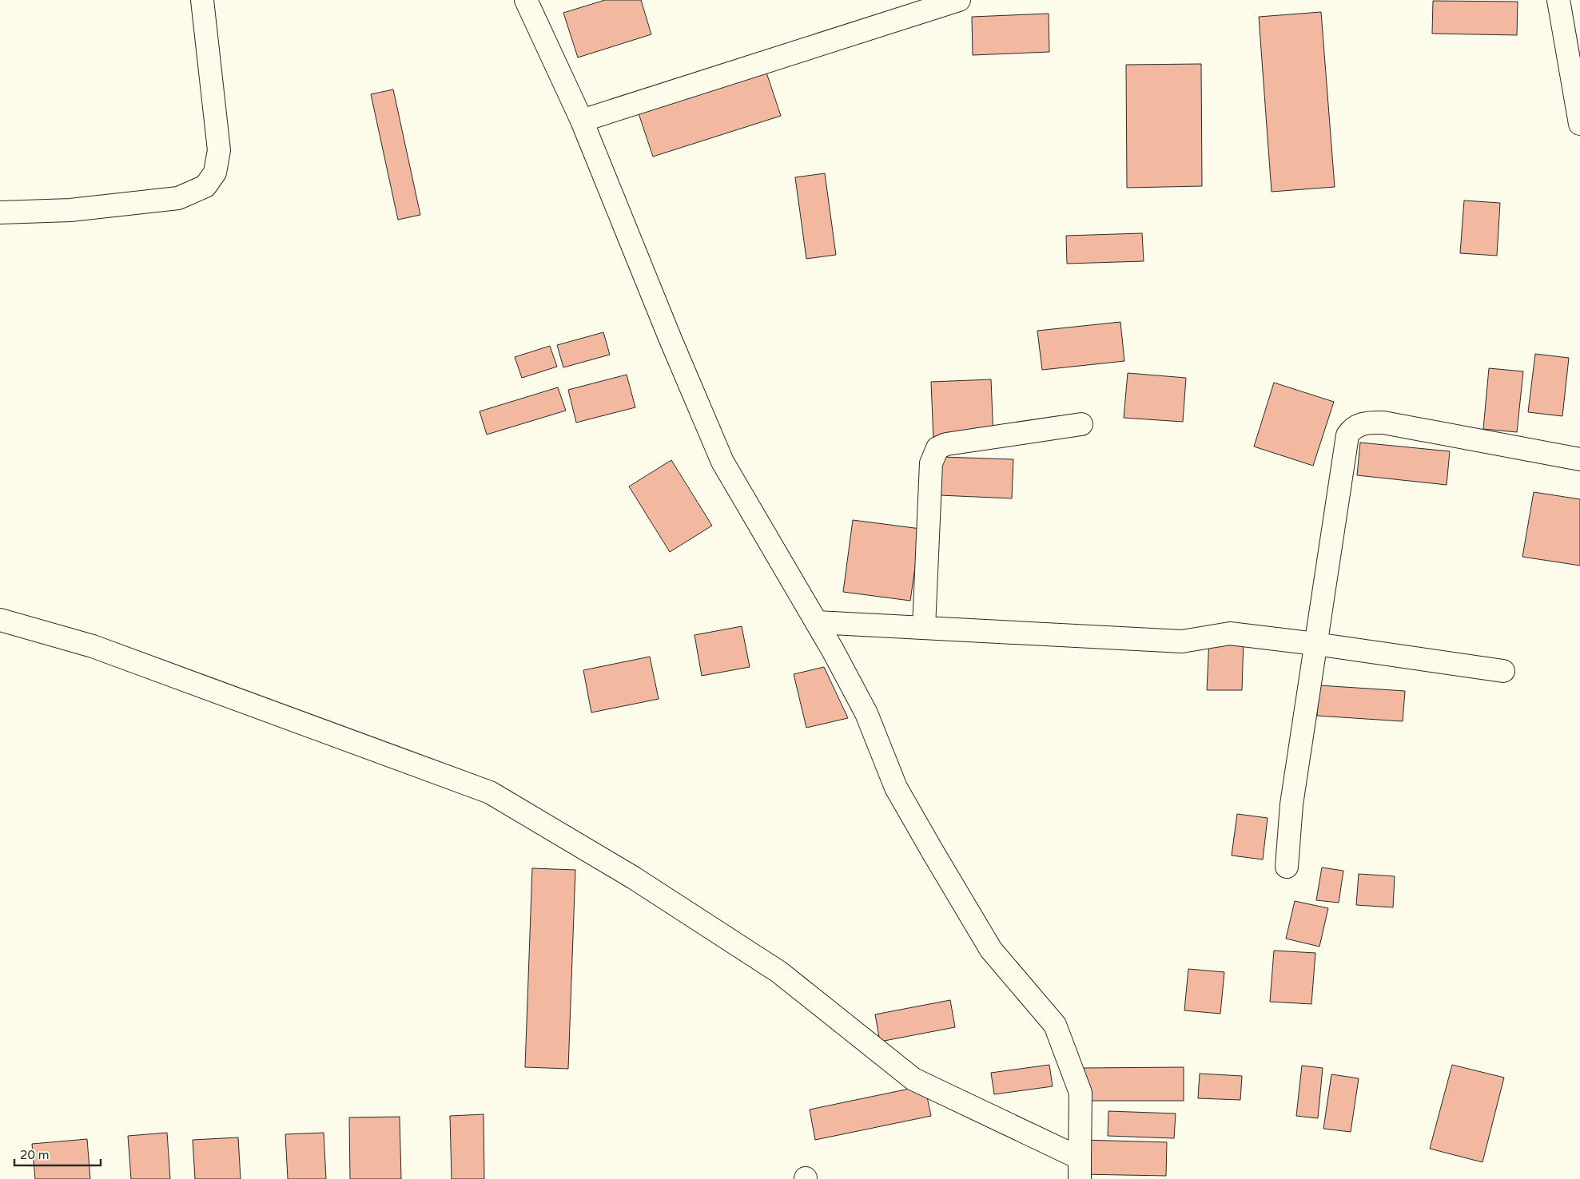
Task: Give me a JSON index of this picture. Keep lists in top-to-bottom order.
{
  "scale_bar": "20 m"
}
